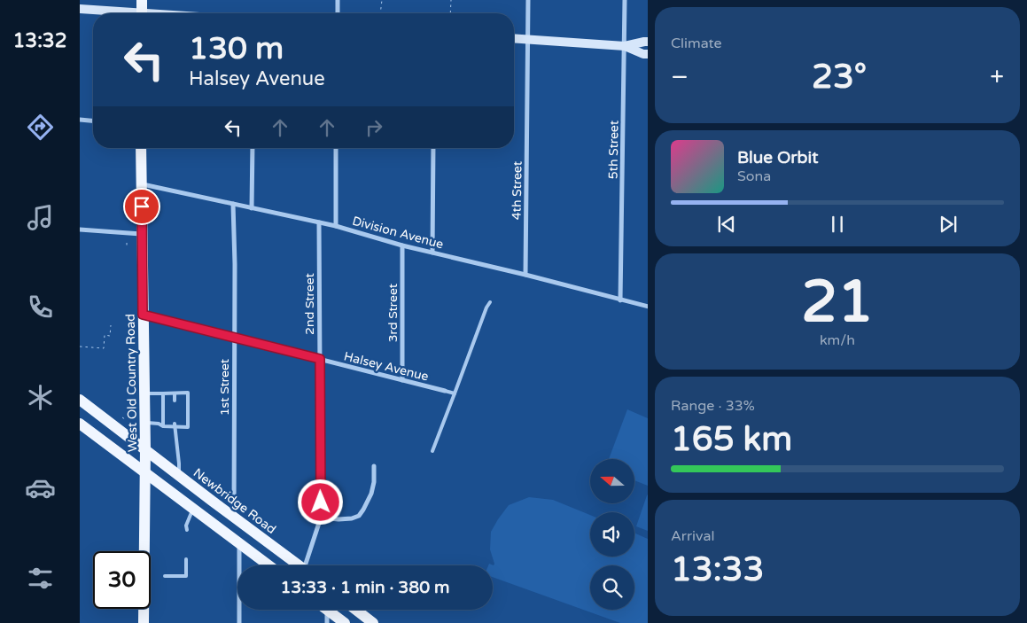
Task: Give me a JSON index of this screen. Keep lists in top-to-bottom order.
{
  "streets": {
    "main road": ["West Old Country Road", "Newbridge Road"],
    "street": [
      "5th Street",
      "4th Street",
      "Division Avenue",
      "2nd Street",
      "3rd Street",
      "Halsey Avenue",
      "1st Street"
    ]
  },
  "crossings": [
    ["5th Street", "Division Avenue"],
    ["4th Street", "Division Avenue"],
    ["Division Avenue", "2nd Street"],
    ["Division Avenue", "3rd Street"],
    ["Division Avenue", "West Old Country Road"],
    ["Division Avenue", "1st Street"],
    ["2nd Street", "Halsey Avenue"],
    ["3rd Street", "Halsey Avenue"],
    ["Halsey Avenue", "West Old Country Road"],
    ["Halsey Avenue", "1st Street"],
    ["West Old Country Road", "Newbridge Road"],
    ["1st Street", "Newbridge Road"]
  ],
  "north": "left",
  "page": {
    "tabs": "13:32",
    "tile": [
      "Climate",
      ["21", "km/h"],
      ["Range · 33%", "165 km"],
      ["Arrival", "13:33"]
    ],
    "turn": ["130 m", "Halsey Avenue"],
    "heat": ["−", "23°", "+"],
    "song": ["Blue Orbit", "Sona"],
    "limit": "30",
    "trip": "13:33 · 1 min · 380 m"
  }
}
